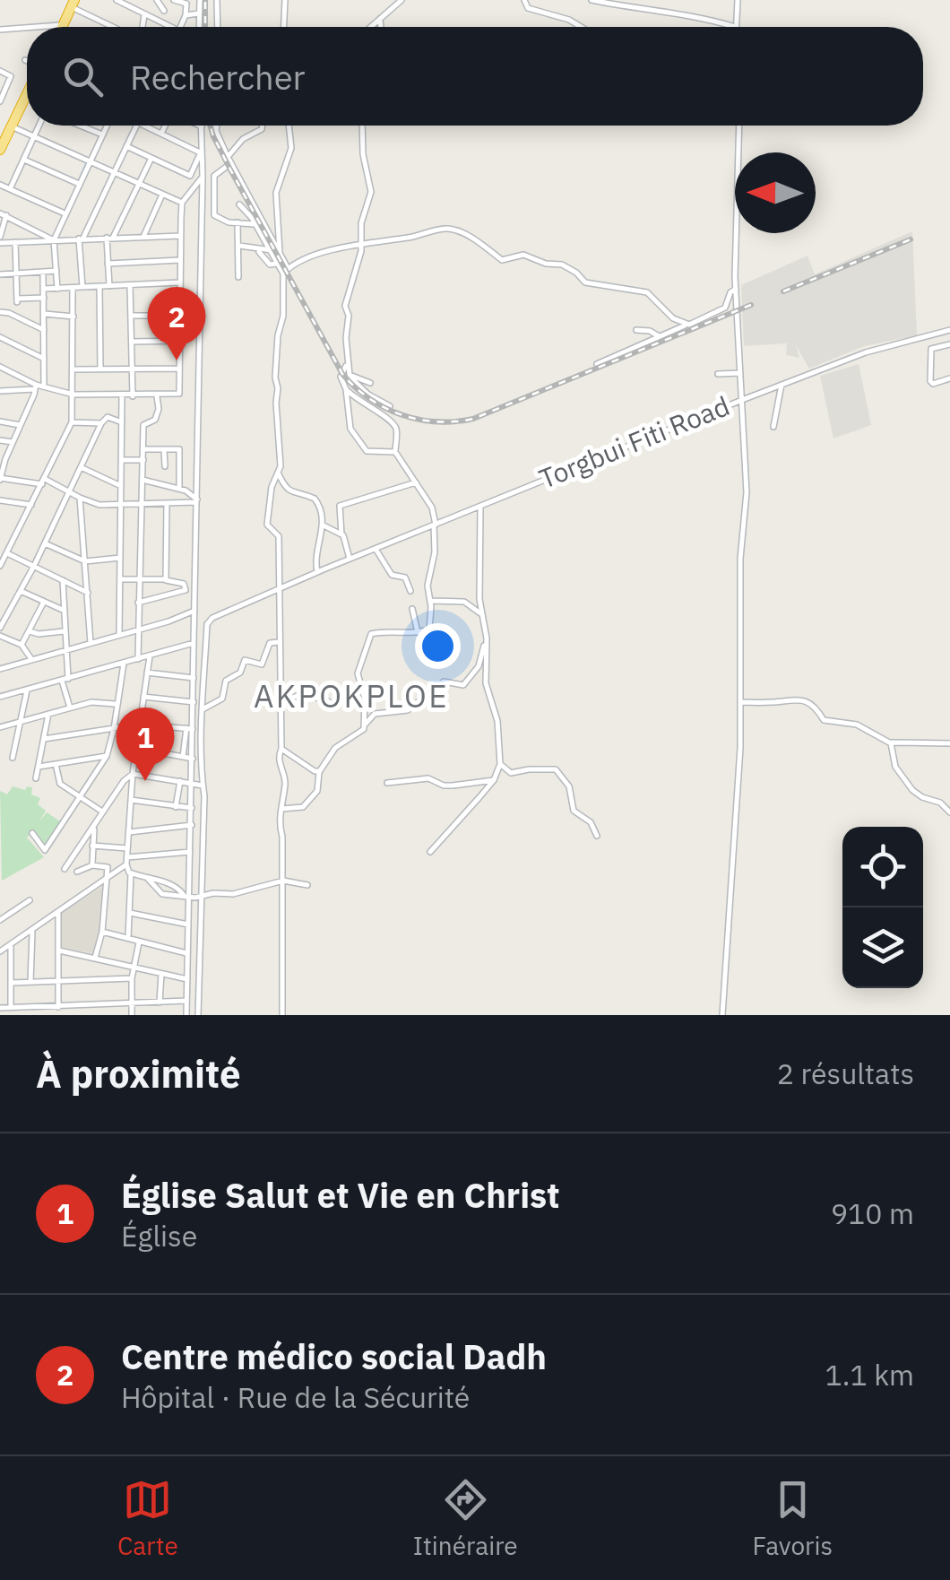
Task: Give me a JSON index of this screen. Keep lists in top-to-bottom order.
{
  "streets": {
    "street": ["Torgbui Fiti Road"]
  },
  "districts": ["AKPOKPLOE"],
  "north": "left",
  "page": {
    "search": "Rechercher",
    "pins": ["2", "1"],
    "heading": ["À proximité", "2 résultats"],
    "list": [
      {
        "mark": "1",
        "name": "Église Salut et Vie en Christ",
        "note": "Église",
        "value": "910 m"
      },
      {
        "mark": "2",
        "name": "Centre médico social Dadh",
        "note": "Hôpital · Rue de la Sécurité",
        "value": "1.1 km"
      }
    ],
    "nav": ["Carte", "Itinéraire", "Favoris"]
  }
}
